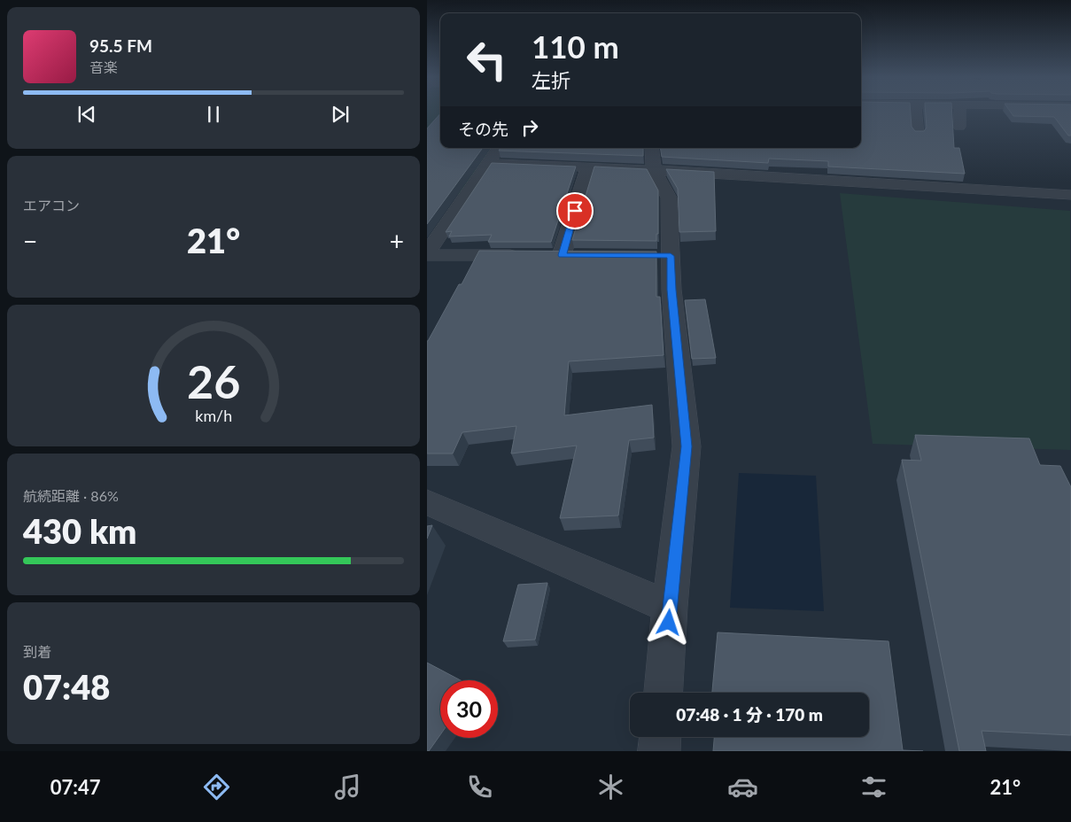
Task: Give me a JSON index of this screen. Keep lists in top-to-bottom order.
{
  "page": {
    "turn": ["110 m", "左折"],
    "song": ["95.5 FM", "音楽"],
    "then": "その先",
    "tile": [
      "エアコン",
      ["航続距離 · 86%", "430 km"],
      ["到着", "07:48"]
    ],
    "heat": ["−", "21°", "+"],
    "limit": "30",
    "trip": "07:48 · 1 分 · 170 m",
    "tabs": ["07:47", "21°"],
    "gauge": ["26", "km/h"]
  }
}
